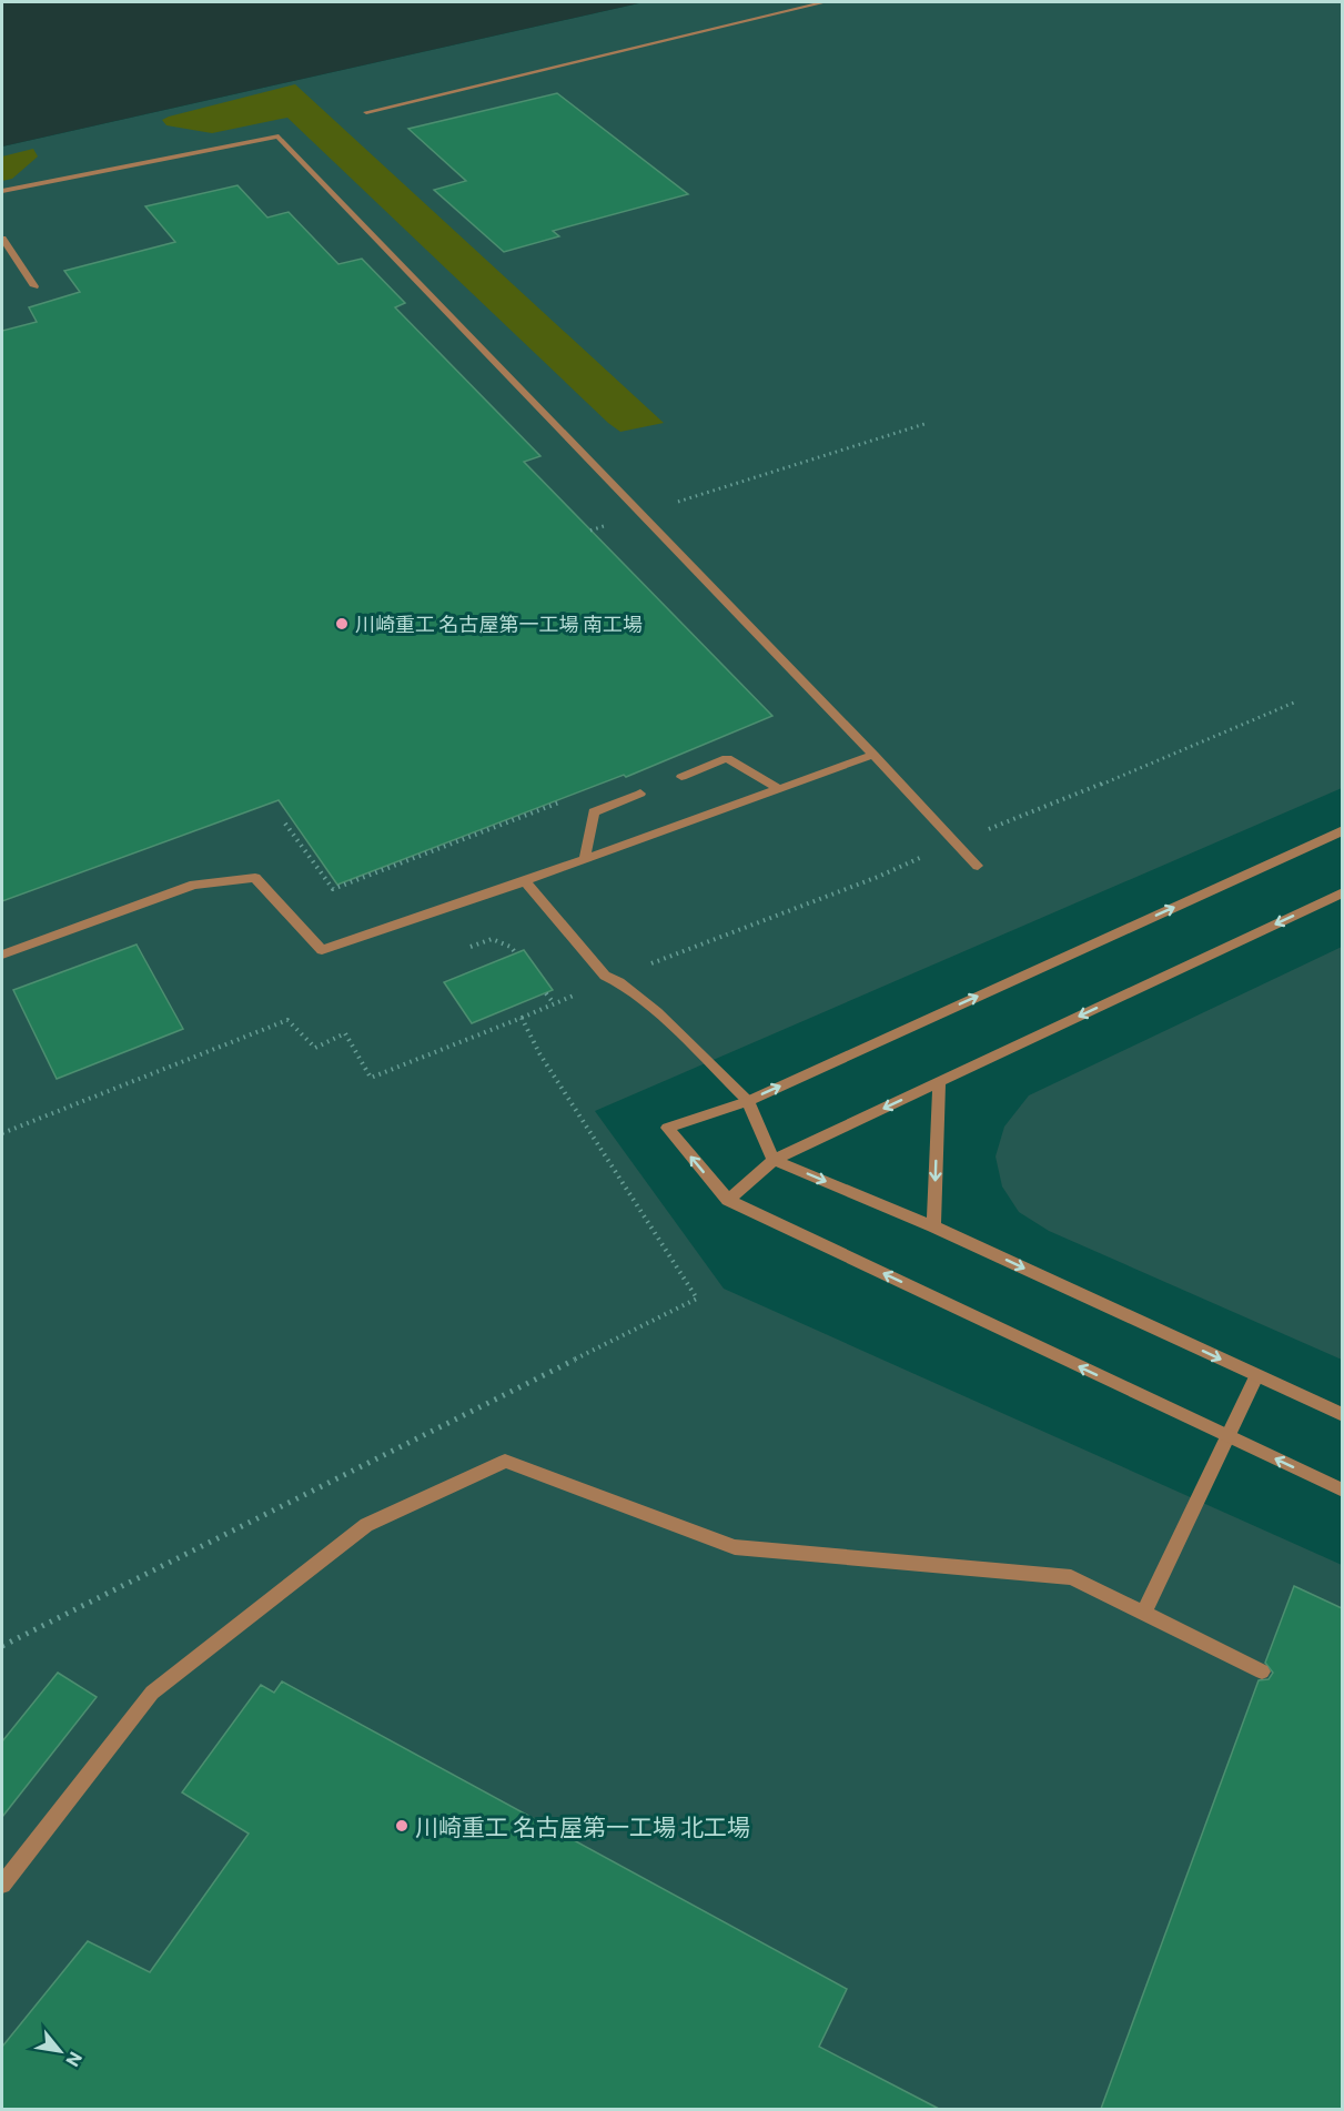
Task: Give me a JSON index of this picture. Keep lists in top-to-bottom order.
{
  "places": ["川崎重工 名古屋第一工場 南工場", "川崎重工 名古屋第一工場 北工場"],
  "north": "bottom right"
}
